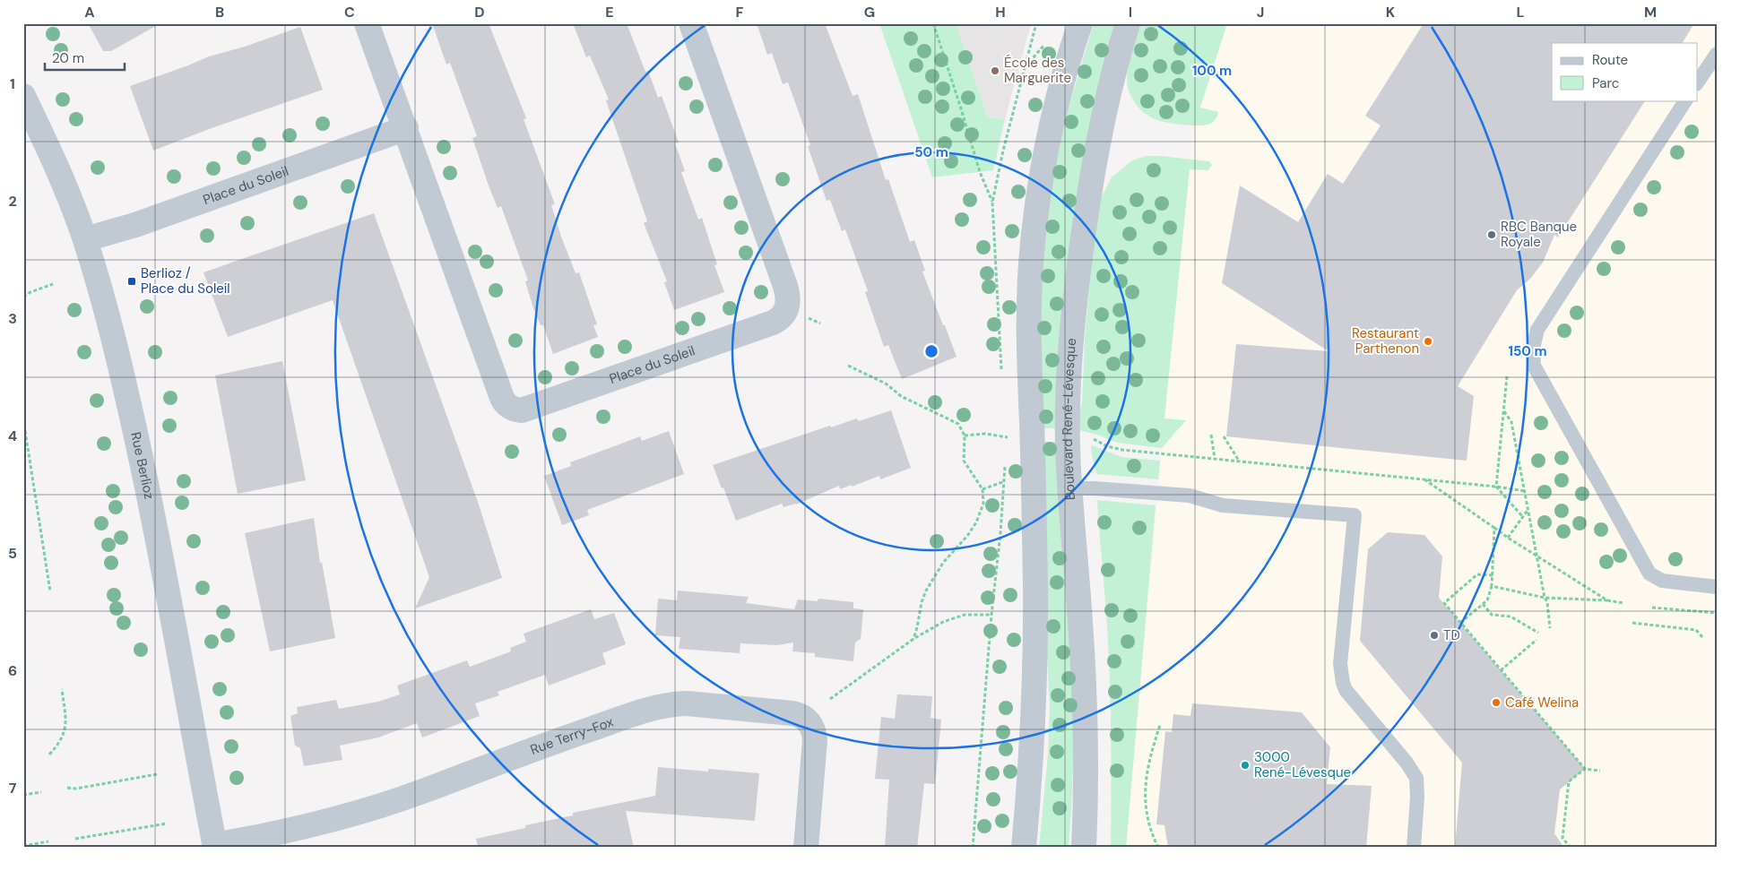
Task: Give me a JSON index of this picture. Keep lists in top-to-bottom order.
{
  "streets": {
    "street": [
      "Place du Soleil",
      "Boulevard René-Lévesque",
      "Rue Berlioz",
      "Rue Terry-Fox"
    ]
  },
  "crossings": [
    ["Place du Soleil", "Rue Berlioz"],
    ["Rue Berlioz", "Rue Terry-Fox"]
  ],
  "places": {
    "other": [
      "École des Marguerite",
      "RBC Banque Royale",
      "Restaurant Parthenon",
      "TD",
      "Café Welina",
      "3000 René-Lévesque"
    ],
    "transit": ["Berlioz / Place du Soleil"]
  },
  "legend": ["Route", "Parc"],
  "scale_bar": "20 m",
  "grid": {
    "columns": [
      "A",
      "B",
      "C",
      "D",
      "E",
      "F",
      "G",
      "H",
      "I",
      "J",
      "K",
      "L",
      "M"
    ],
    "rows": [
      "1",
      "2",
      "3",
      "4",
      "5",
      "6",
      "7"
    ]
  },
  "rings": ["100 m", "50 m", "150 m"]
}
